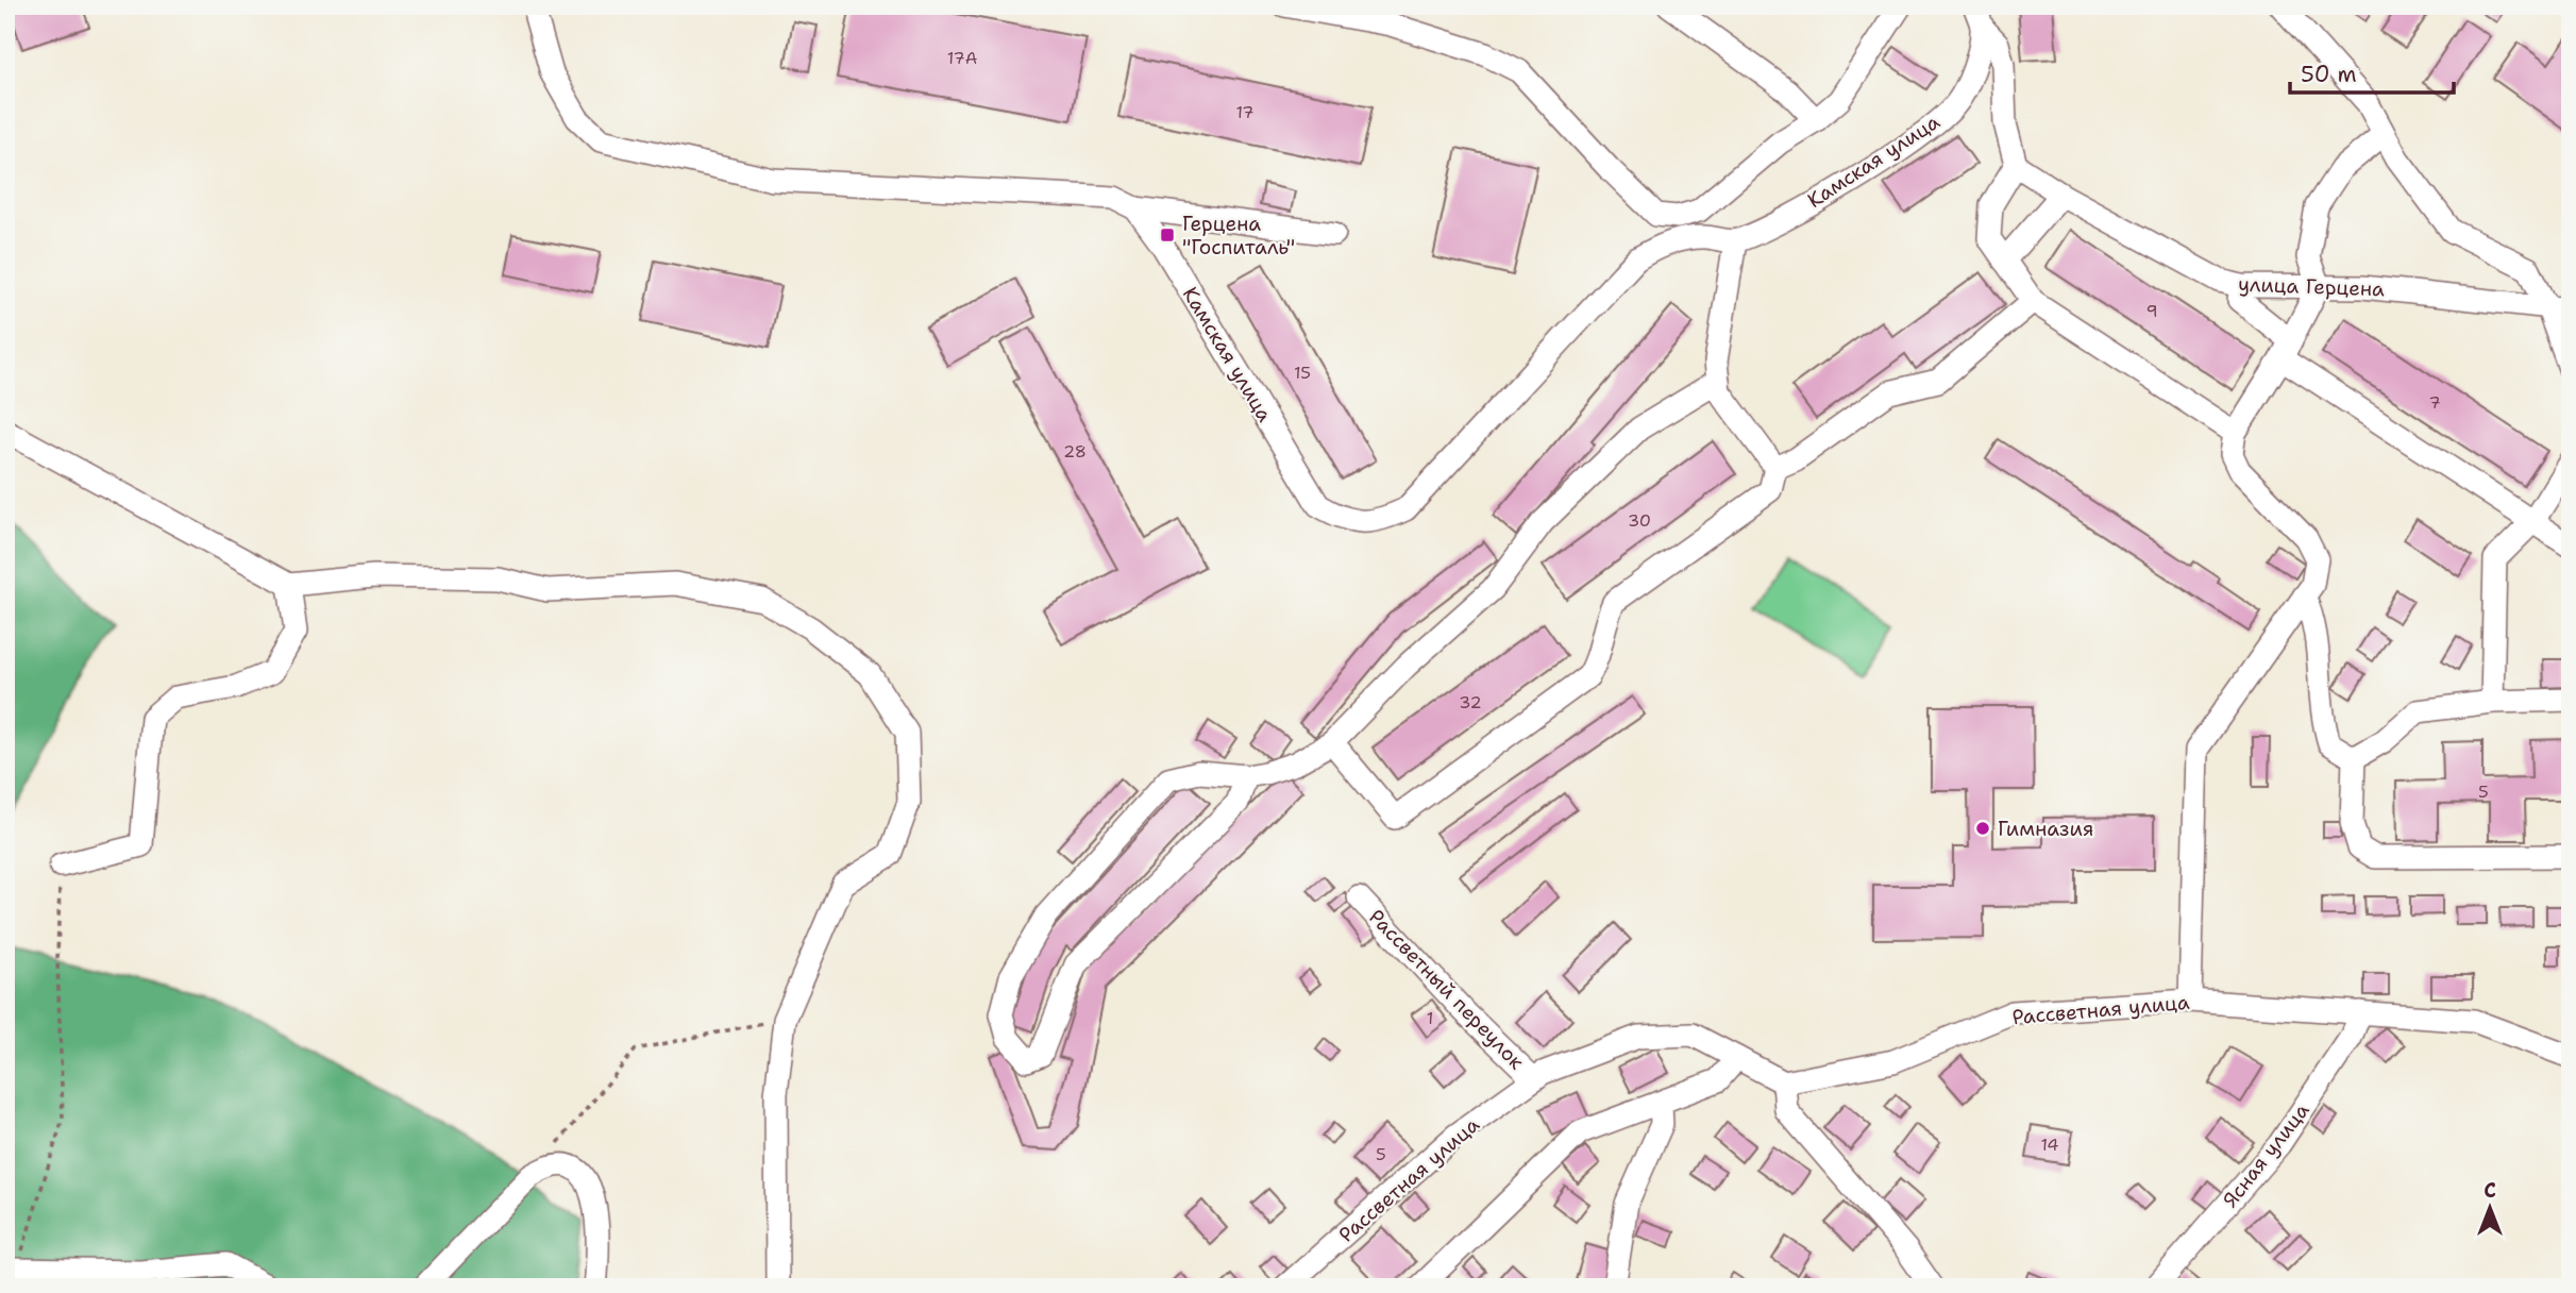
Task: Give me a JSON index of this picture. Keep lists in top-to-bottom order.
{
  "streets": {
    "street": [
      "Камская улица",
      "улица Герцена",
      "Рассветный переулок",
      "Рассветная улица",
      "Ясная улица"
    ]
  },
  "crossings": [
    ["Рассветный переулок", "Рассветная улица"],
    ["Рассветная улица", "Ясная улица"]
  ],
  "places": {
    "transit": ["Герцена \"Госпиталь\""],
    "other": ["Гимназия"]
  },
  "house_numbers": [
    "17А",
    "17",
    "9",
    "15",
    "7",
    "28",
    "30",
    "32",
    "5",
    "1",
    "14",
    "5"
  ],
  "scale_bar": "50 m",
  "north": "top"
}
